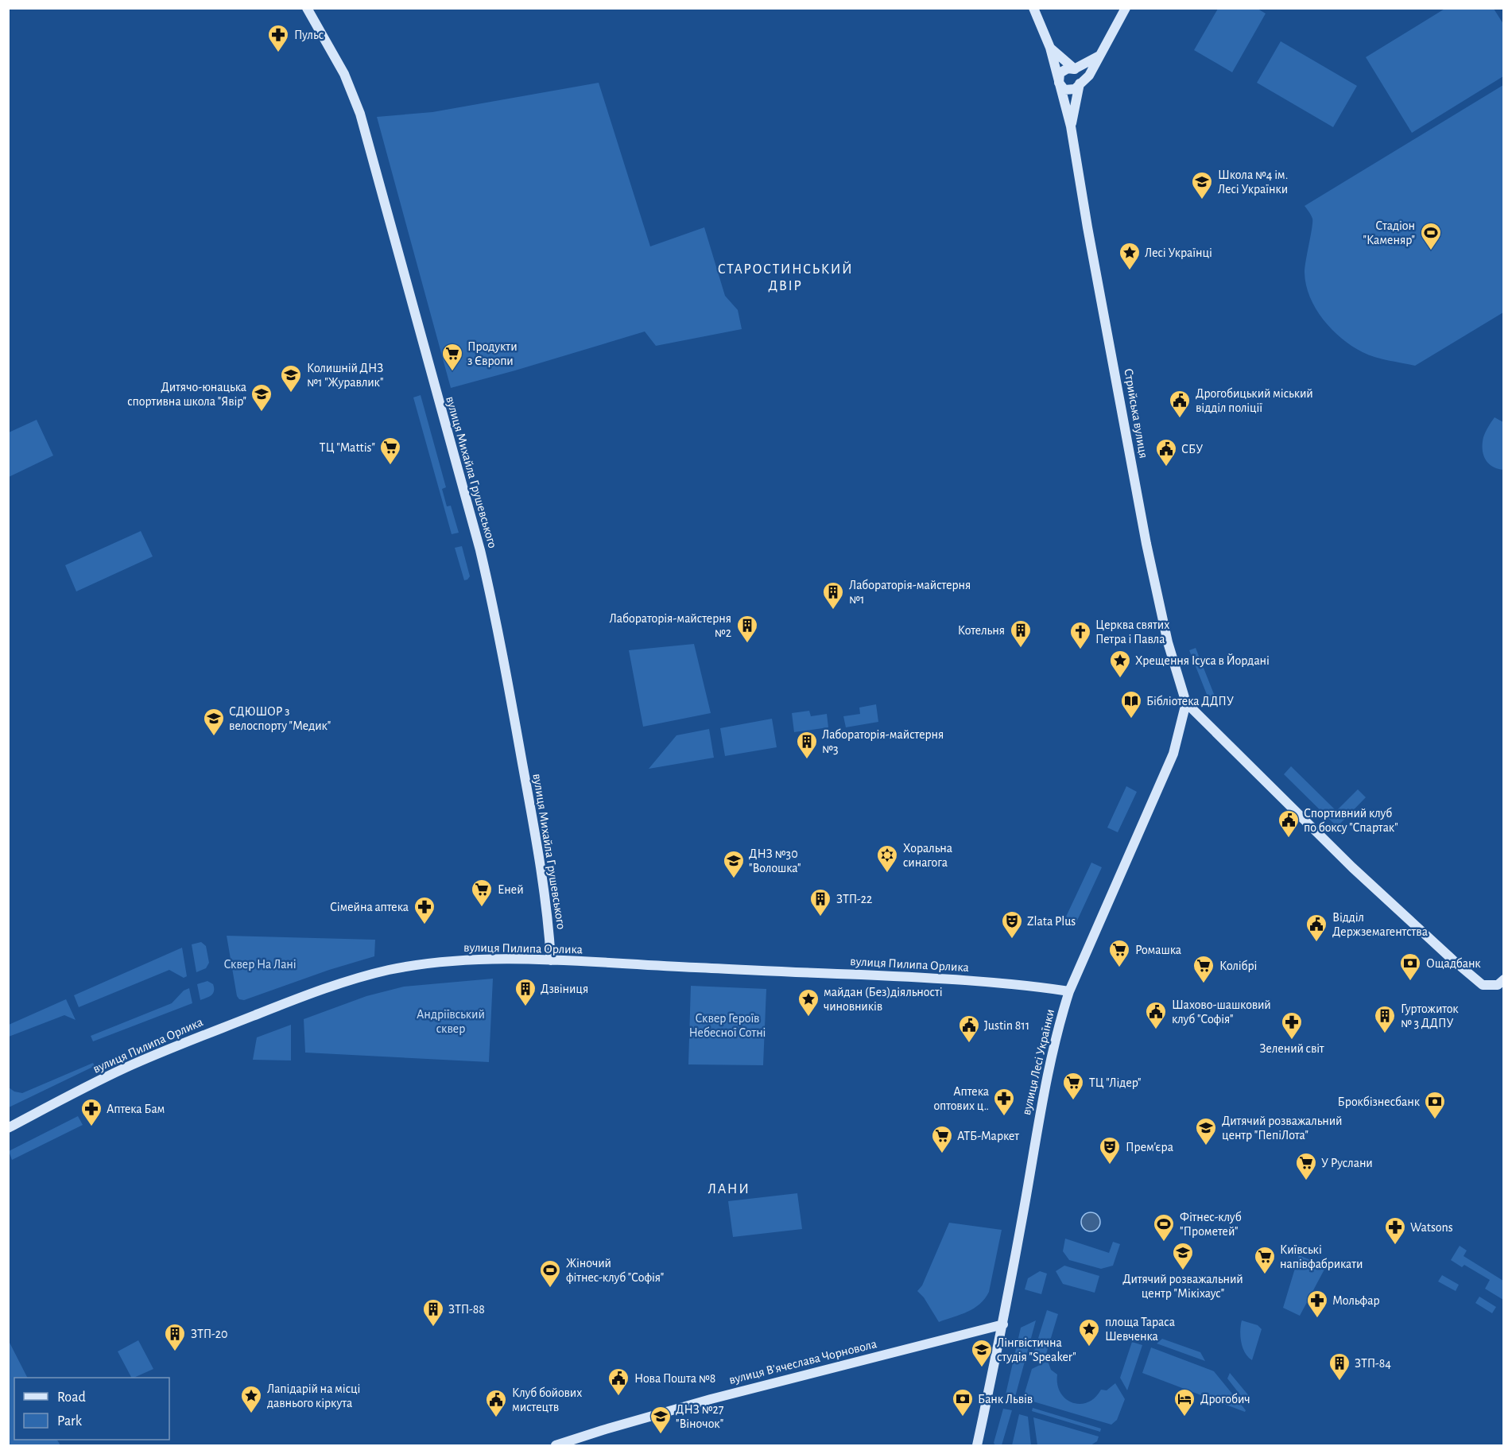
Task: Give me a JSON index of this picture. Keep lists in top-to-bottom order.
{
  "streets": {
    "main road": [
      "Стрийська вулиця",
      "вулиця Михайла Грушевського",
      "вулиця Пилипа Орлика",
      "вулиця Лесі Українки",
      "вулиця Вʼячеслава Чорновола"
    ]
  },
  "crossings": [
    ["Стрийська вулиця", "вулиця Лесі Українки"],
    ["вулиця Михайла Грушевського", "вулиця Пилипа Орлика"],
    ["вулиця Пилипа Орлика", "вулиця Лесі Українки"],
    ["вулиця Лесі Українки", "вулиця Вʼячеслава Чорновола"]
  ],
  "districts": ["СТАРОСТИНСЬКИЙ ДВІР", "ЛАНИ"],
  "parks": ["Сквер На Лані", "Андріївський сквер", "Сквер Героїв Небесної Сотні"],
  "places": {
    "pharmacy": [
      "Пульс",
      "Сімейна аптека",
      "Зелений світ",
      "Аптека оптових ц‥",
      "Аптека Бам",
      "Watsons",
      "Мольфар"
    ],
    "school or university": [
      "Школа №4 ім. Лесі Українки",
      "Колишній ДНЗ №1 \"Журавлик\"",
      "Дитячо-юнацька спортивна школа \"Явір\"",
      "СДЮШОР з велоспорту \"Медик\"",
      "ДНЗ №30 \"Волошка\"",
      "Дитячий розважальний центр \"ПепіЛота\"",
      "Дитячий розважальний центр \"Мікіхаус\"",
      "Лінгвістична студія \"Speaker\"",
      "ДНЗ №27 \"Віночок\""
    ],
    "sports": ["Стадіон \"Каменяр\"", "Фітнес-клуб \"Прометей\"", "Жіночий фітнес-клуб \"Софія\""],
    "place": [
      "Лесі Українці",
      "Хрещення Ісуса в Йордані",
      "майдан (Без)діяльності чиновників",
      "площа Тараса Шевченка",
      "Лапідарій на місці давнього кіркута"
    ],
    "supermarket": [
      "Продукти з Європи",
      "ТЦ \"Mattis\"",
      "Еней",
      "Ромашка",
      "Колібрі",
      "ТЦ \"Лідер\"",
      "АТБ-Маркет",
      "У Руслани",
      "Київські напівфабрикати"
    ],
    "public building": [
      "Дрогобицький міський відділ поліції",
      "СБУ",
      "Спортивний клуб по боксу \"Спартак\"",
      "Відділ Держземагентства",
      "Шахово-шашковий клуб \"Софія\"",
      "Justin 811",
      "Нова Пошта №8",
      "Клуб бойових мистецтв"
    ],
    "building": [
      "Лабораторія-майстерня №1",
      "Лабораторія-майстерня №2",
      "Котельня",
      "Лабораторія-майстерня №3",
      "ЗТП-22",
      "Дзвіниця",
      "Гуртожиток № 3 ДДПУ",
      "ЗТП-88",
      "ЗТП-20",
      "ЗТП-84"
    ],
    "church": ["Церква святих Петра і Павла"],
    "library": ["Бібліотека ДДПУ"],
    "synagogue": ["Хоральна синагога"],
    "theatre": ["Zlata Plus", "Прем'єра"],
    "bank": ["Ощадбанк", "Брокбізнесбанк", "Банк Львів"],
    "hotel": ["Дрогобич"]
  },
  "legend": ["Road", "Park"]
}
